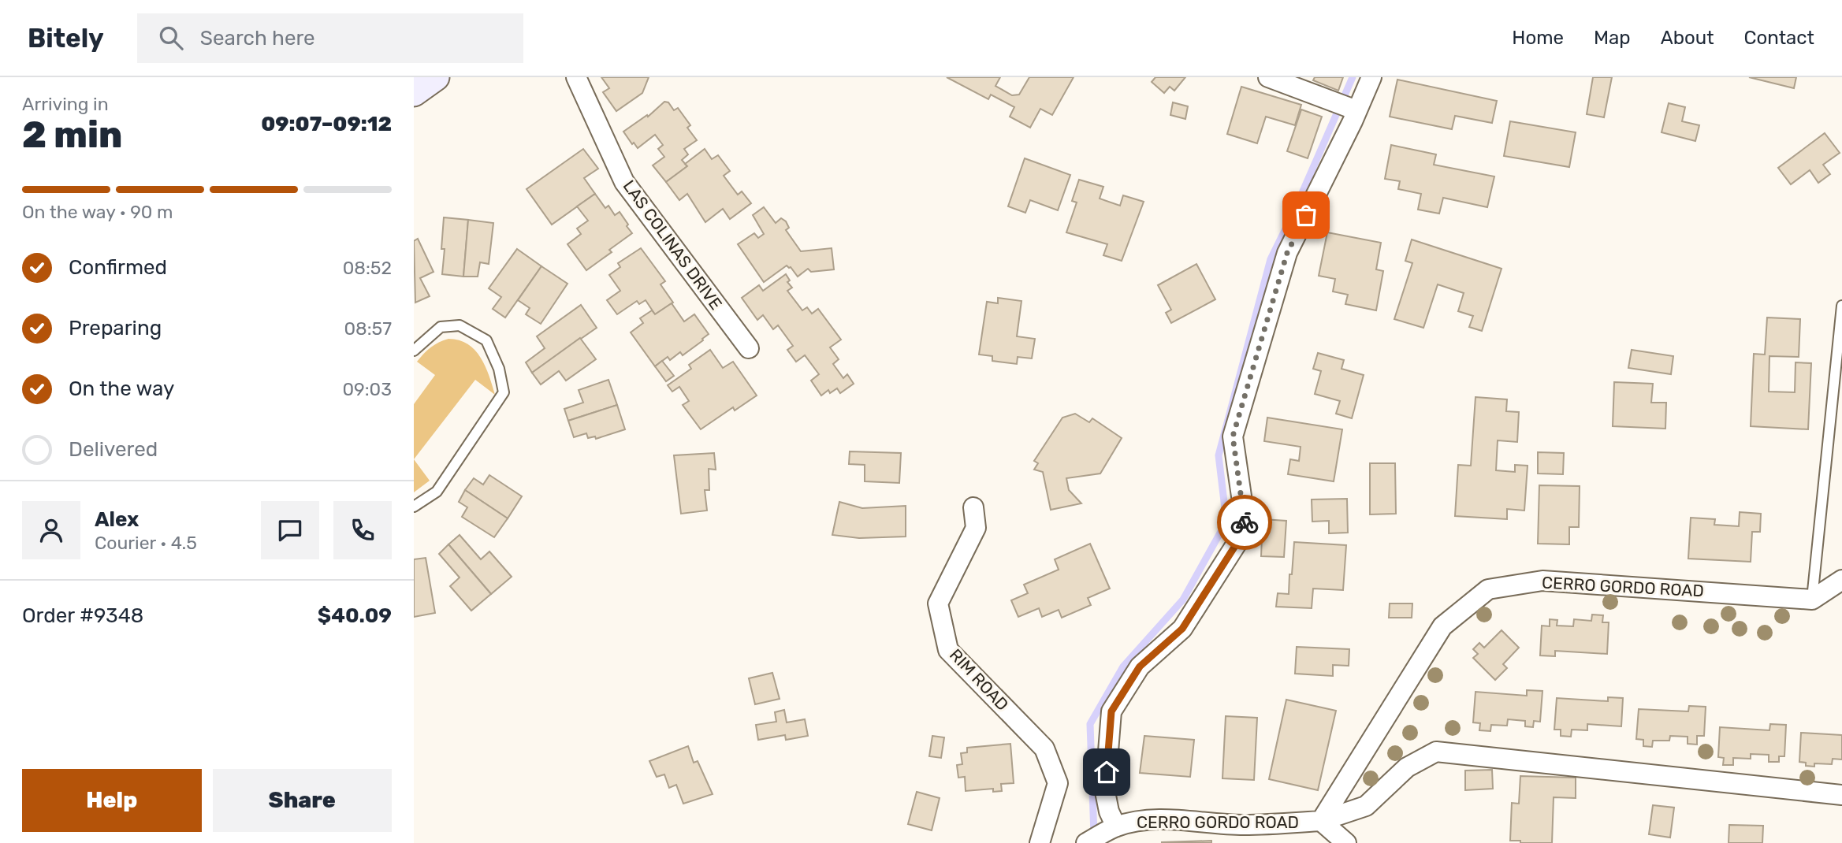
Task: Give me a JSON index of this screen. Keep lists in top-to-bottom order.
{
  "streets": {
    "street": ["LAS COLINAS DRIVE", "CERRO GORDO ROAD", "RIM ROAD"]
  },
  "page": {
    "header": "Bitely",
    "search": "Search here",
    "nav": [
      "Home",
      "Map",
      "About",
      "Contact"
    ],
    "heading": ["2 min", "Arriving in", "09:07–09:12"],
    "panel": [
      "Alex",
      "Courier · 4.5",
      "Order #9348",
      "$40.09"
    ],
    "bar": "On the way · 90 m",
    "list": [
      ["Confirmed", "08:52"],
      ["Preparing", "08:57"],
      ["On the way", "09:03"],
      "Delivered"
    ],
    "buttons": ["Help", "Share"]
  }
}
